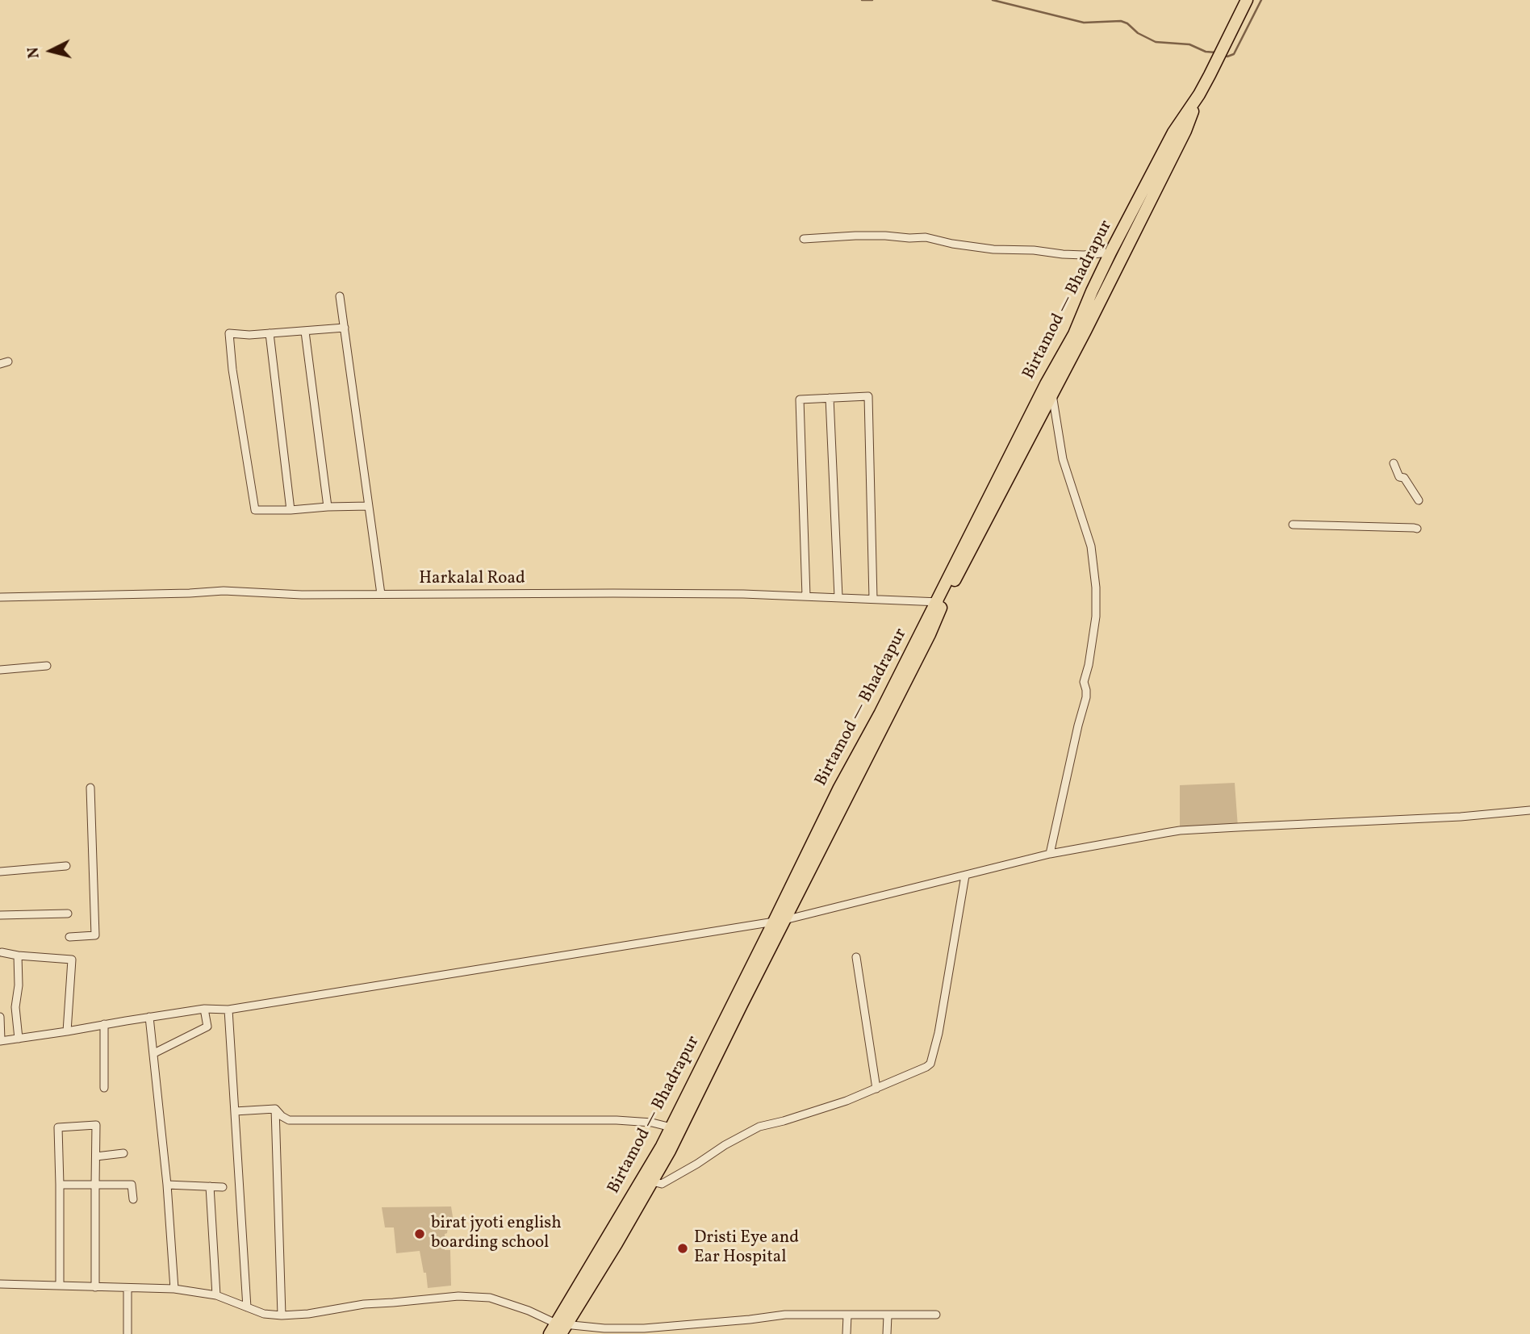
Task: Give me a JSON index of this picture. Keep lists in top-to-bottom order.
{
  "streets": {
    "main road": ["Birtamod — Bhadrapur"],
    "street": ["Harkalal Road"]
  },
  "crossings": [
    ["Birtamod — Bhadrapur", "Harkalal Road"]
  ],
  "places": ["birat jyoti english boarding school", "Dristi Eye and Ear Hospital"],
  "north": "left"
}
